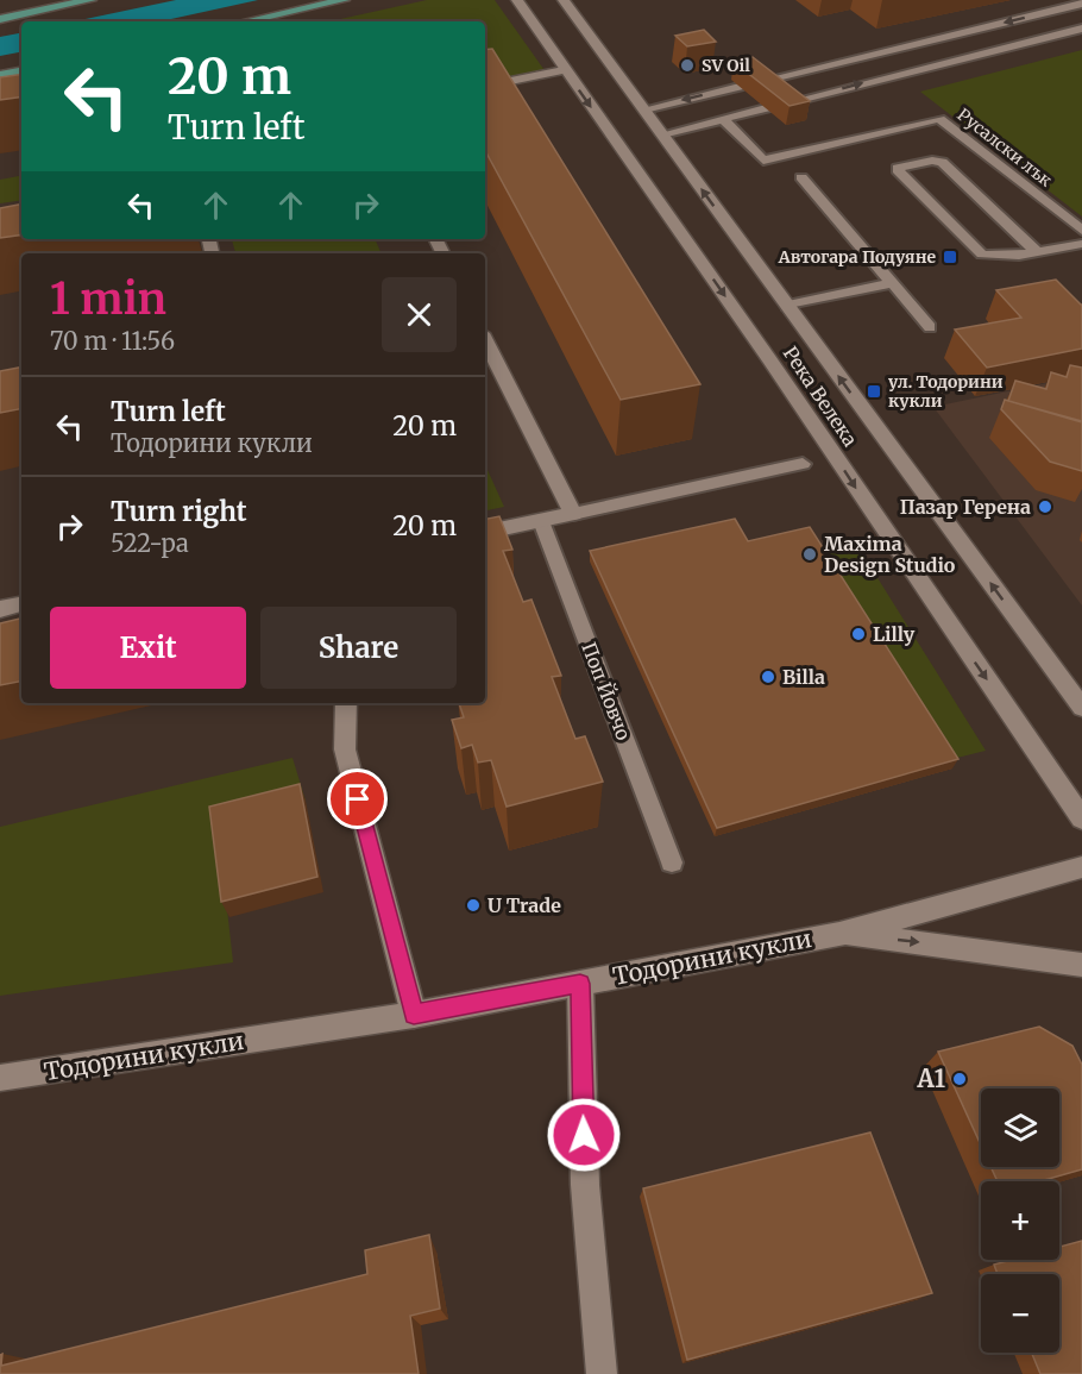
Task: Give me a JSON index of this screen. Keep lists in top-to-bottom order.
{
  "streets": {
    "street": ["Река Велека", "Тодорини кукли"],
    "lane": ["Русалски лък", "Поп Йовчо"]
  },
  "places": {
    "other": [
      "SV Oil",
      "Пазар Герена",
      "Maxima Design Studio",
      "Lilly",
      "Billa",
      "U Trade",
      "A1"
    ],
    "transit": ["Автогара Подуяне", "ул. Тодорини кукли"]
  },
  "page": {
    "turn": ["20 m", "Turn left"],
    "heading": ["1 min", "70 m · 11:56"],
    "list": [
      {
        "name": "Turn left",
        "note": "Тодорини кукли",
        "value": "20 m"
      },
      {
        "name": "Turn right",
        "note": "522-ра",
        "value": "20 m"
      }
    ],
    "buttons": ["Exit", "Share"],
    "map_buttons": ["+", "−"]
  }
}
